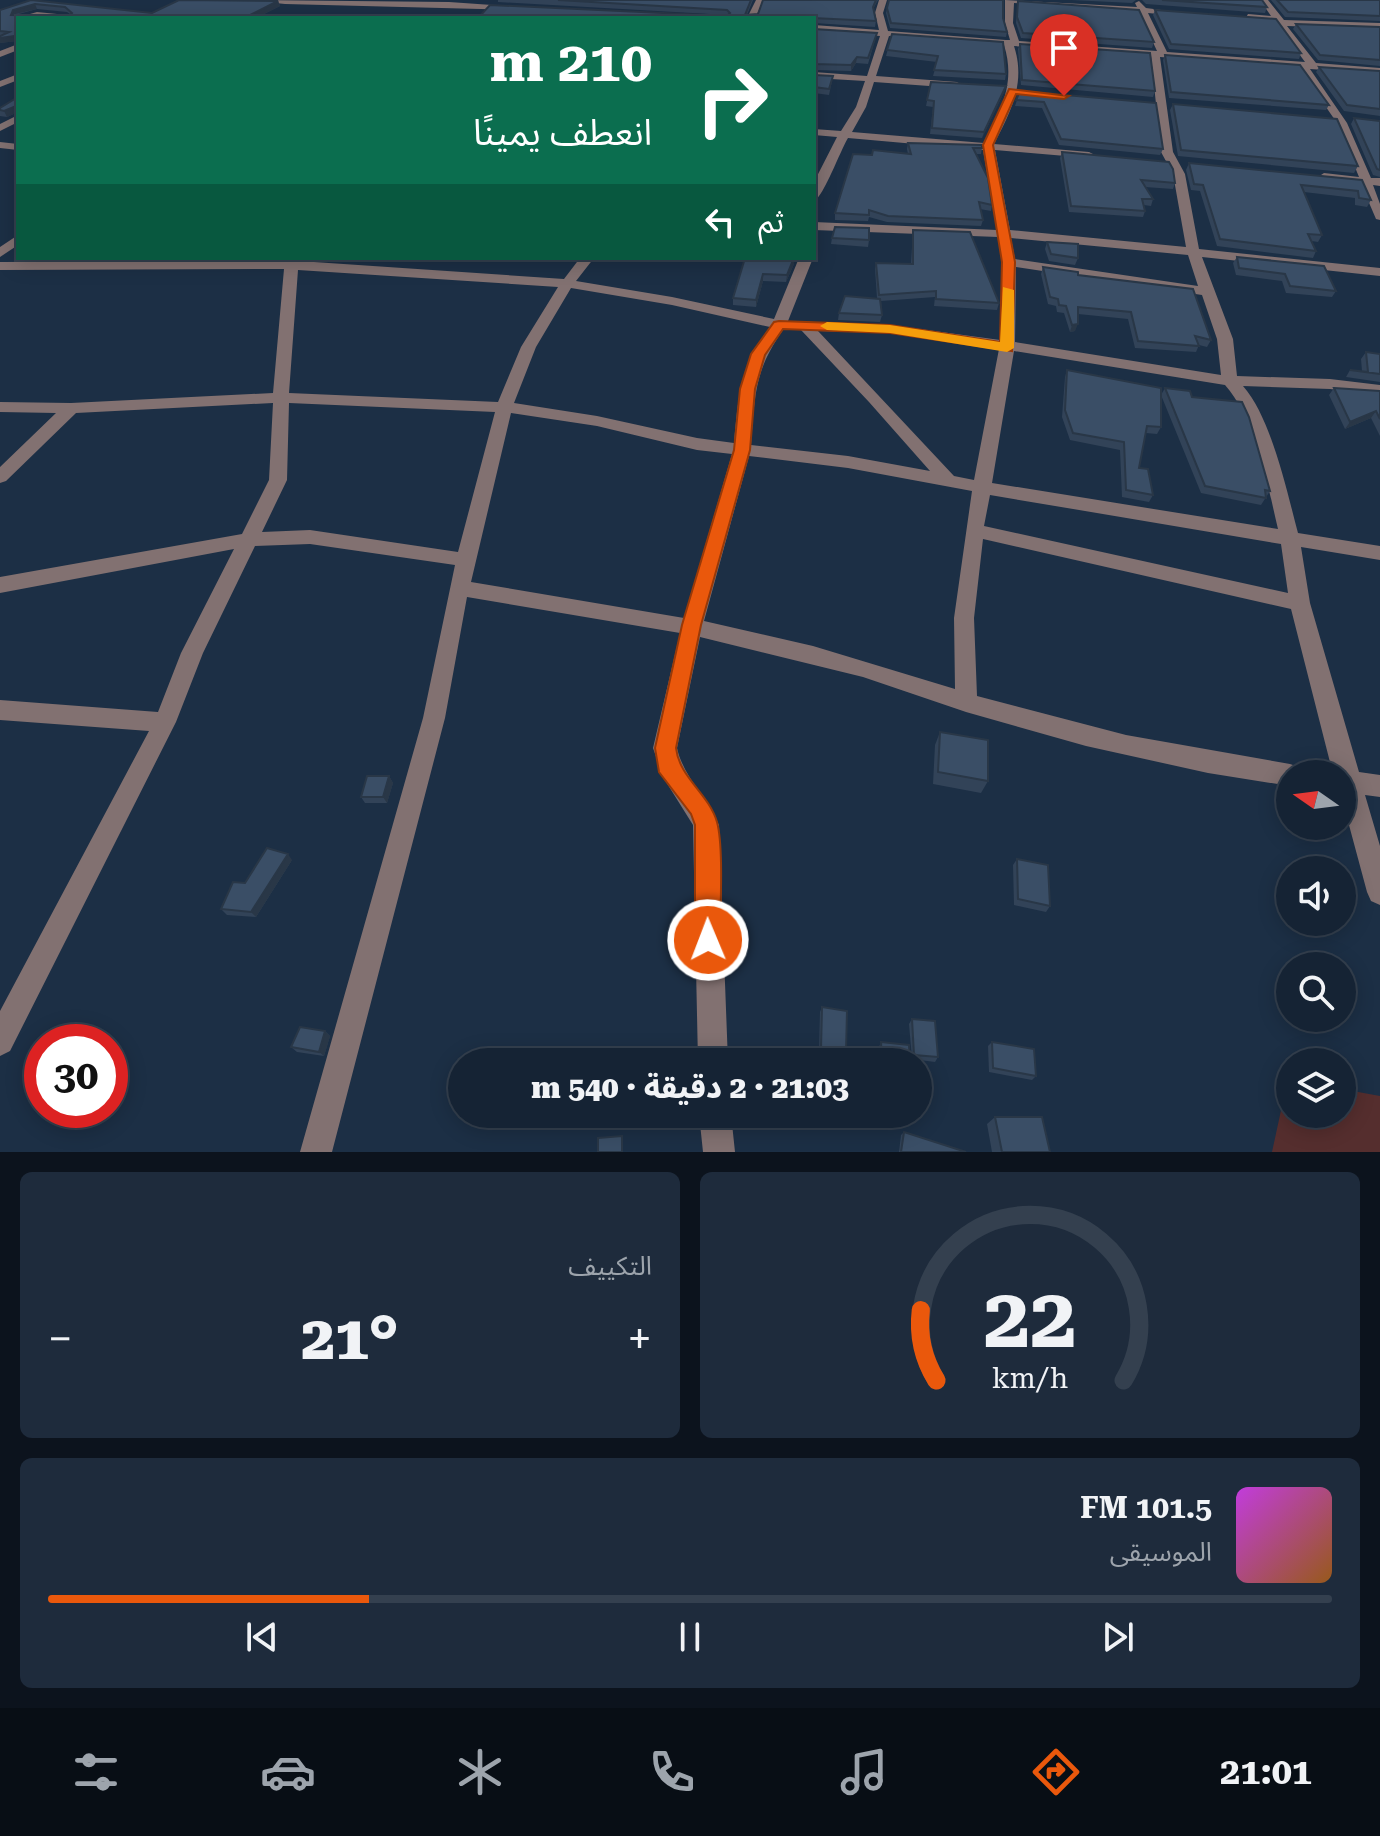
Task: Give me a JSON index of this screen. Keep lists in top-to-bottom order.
{
  "north": "left",
  "page": {
    "turn": ["210 m", "انعطف يمينًا"],
    "then": "ثم",
    "limit": "30",
    "trip": "21:03 · 2 دقيقة · 540 m",
    "tile": "التكييف",
    "heat": ["−", "21°", "+"],
    "song": ["101.5 FM", "الموسيقى"],
    "tabs": "21:01",
    "gauge": ["22", "km/h"]
  }
}
